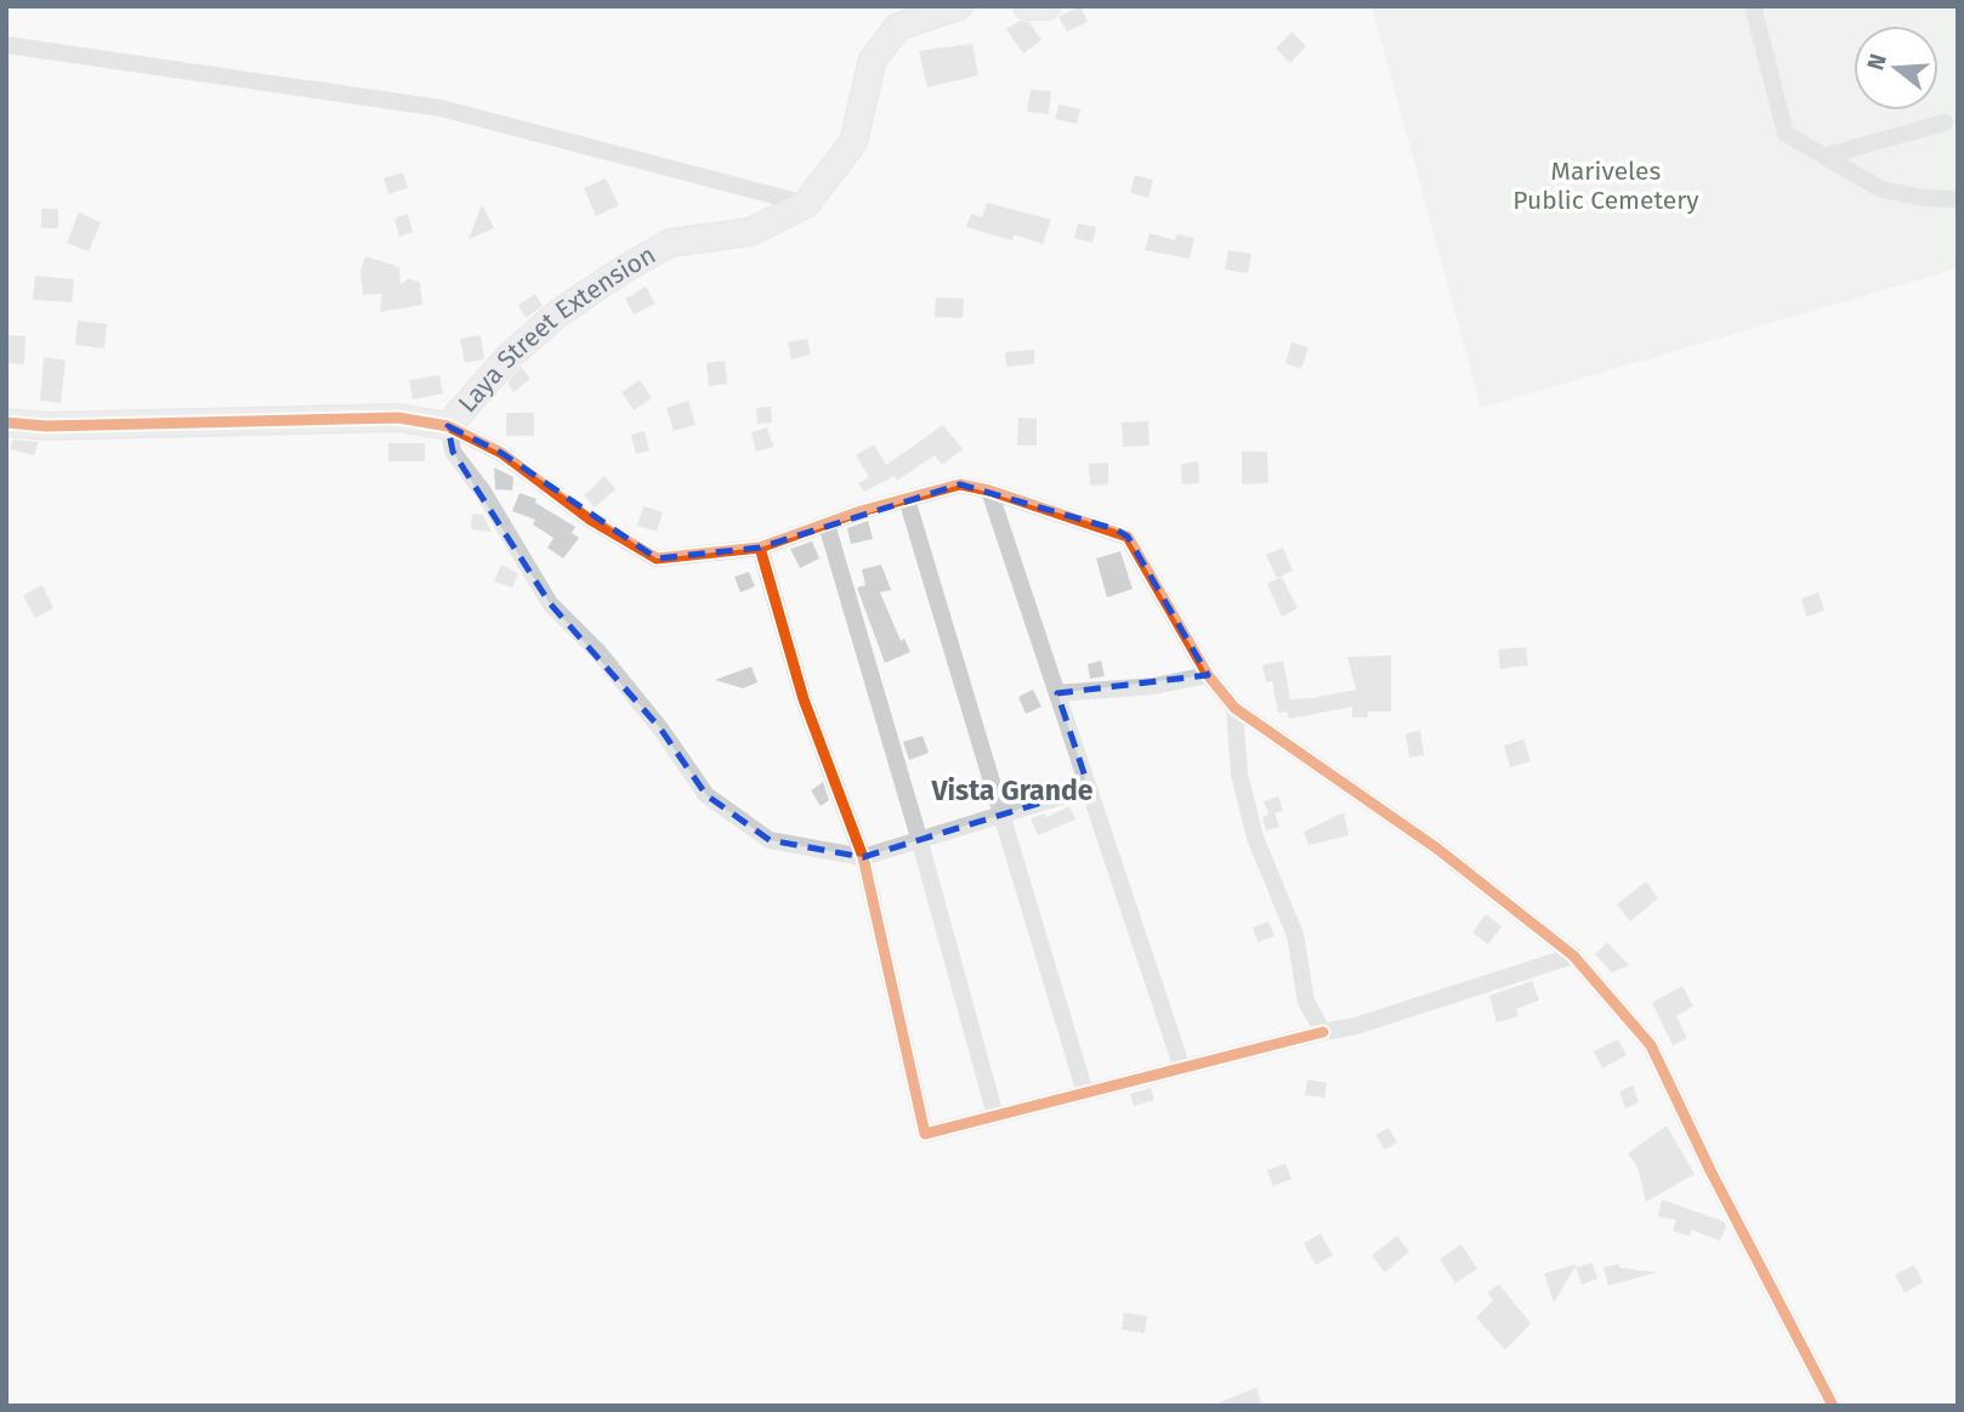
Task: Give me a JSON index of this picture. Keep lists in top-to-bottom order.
{
  "streets": {
    "street": ["Laya Street Extension"]
  },
  "districts": ["Vista Grande"],
  "parks": ["Mariveles Public Cemetery"],
  "north": "left"
}
